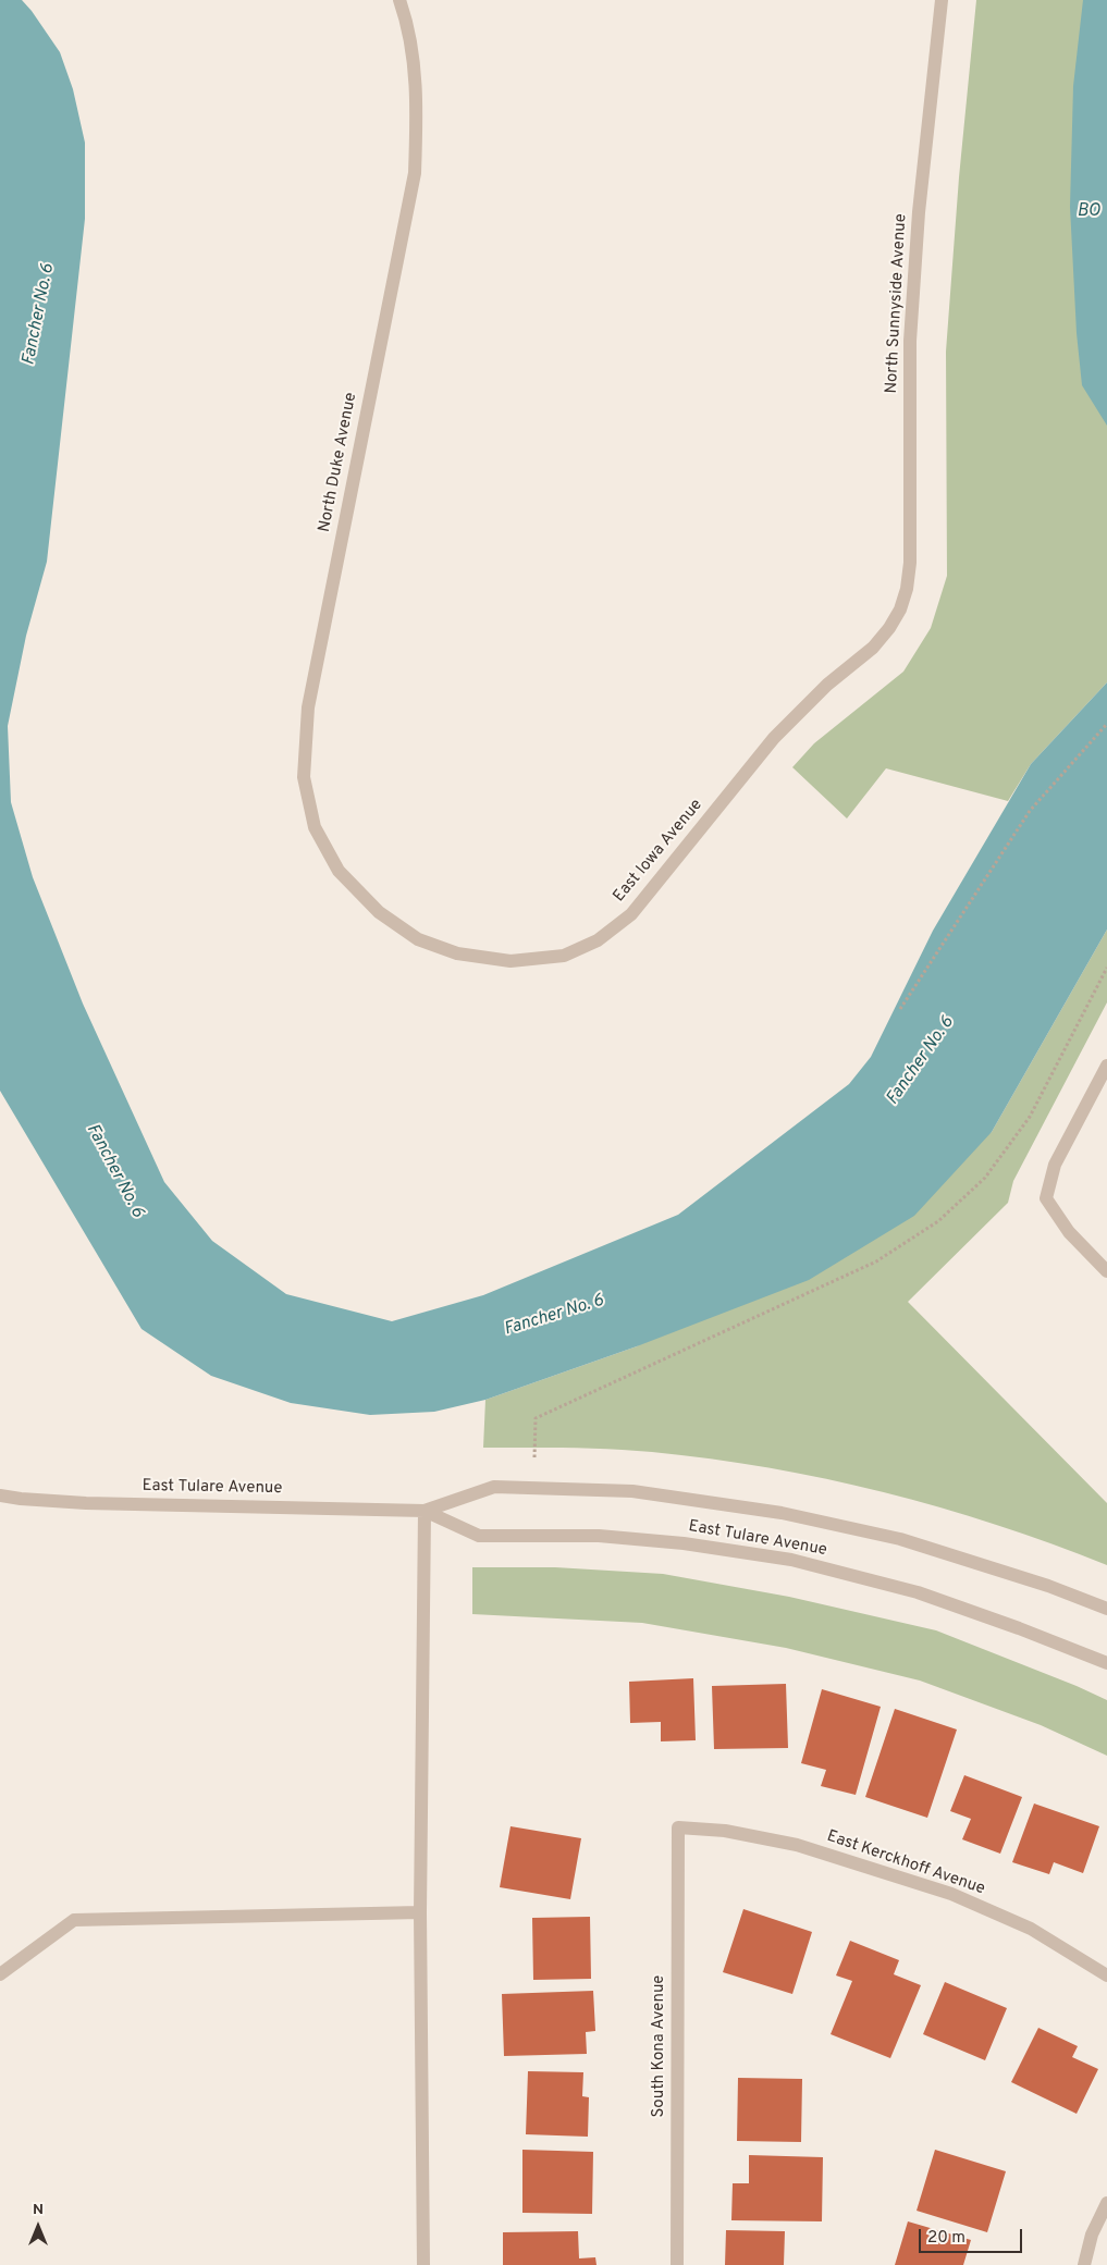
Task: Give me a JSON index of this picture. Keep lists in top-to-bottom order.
{
  "streets": {
    "street": [
      "North Sunnyside Avenue",
      "North Duke Avenue",
      "East Iowa Avenue",
      "East Tulare Avenue",
      "East Kerckhoff Avenue",
      "South Kona Avenue"
    ]
  },
  "crossings": [
    ["North Sunnyside Avenue", "East Iowa Avenue"],
    ["North Duke Avenue", "East Iowa Avenue"],
    ["East Kerckhoff Avenue", "South Kona Avenue"]
  ],
  "water": ["BO", "Fancher No. 6"],
  "scale_bar": "20 m",
  "north": "top"
}
